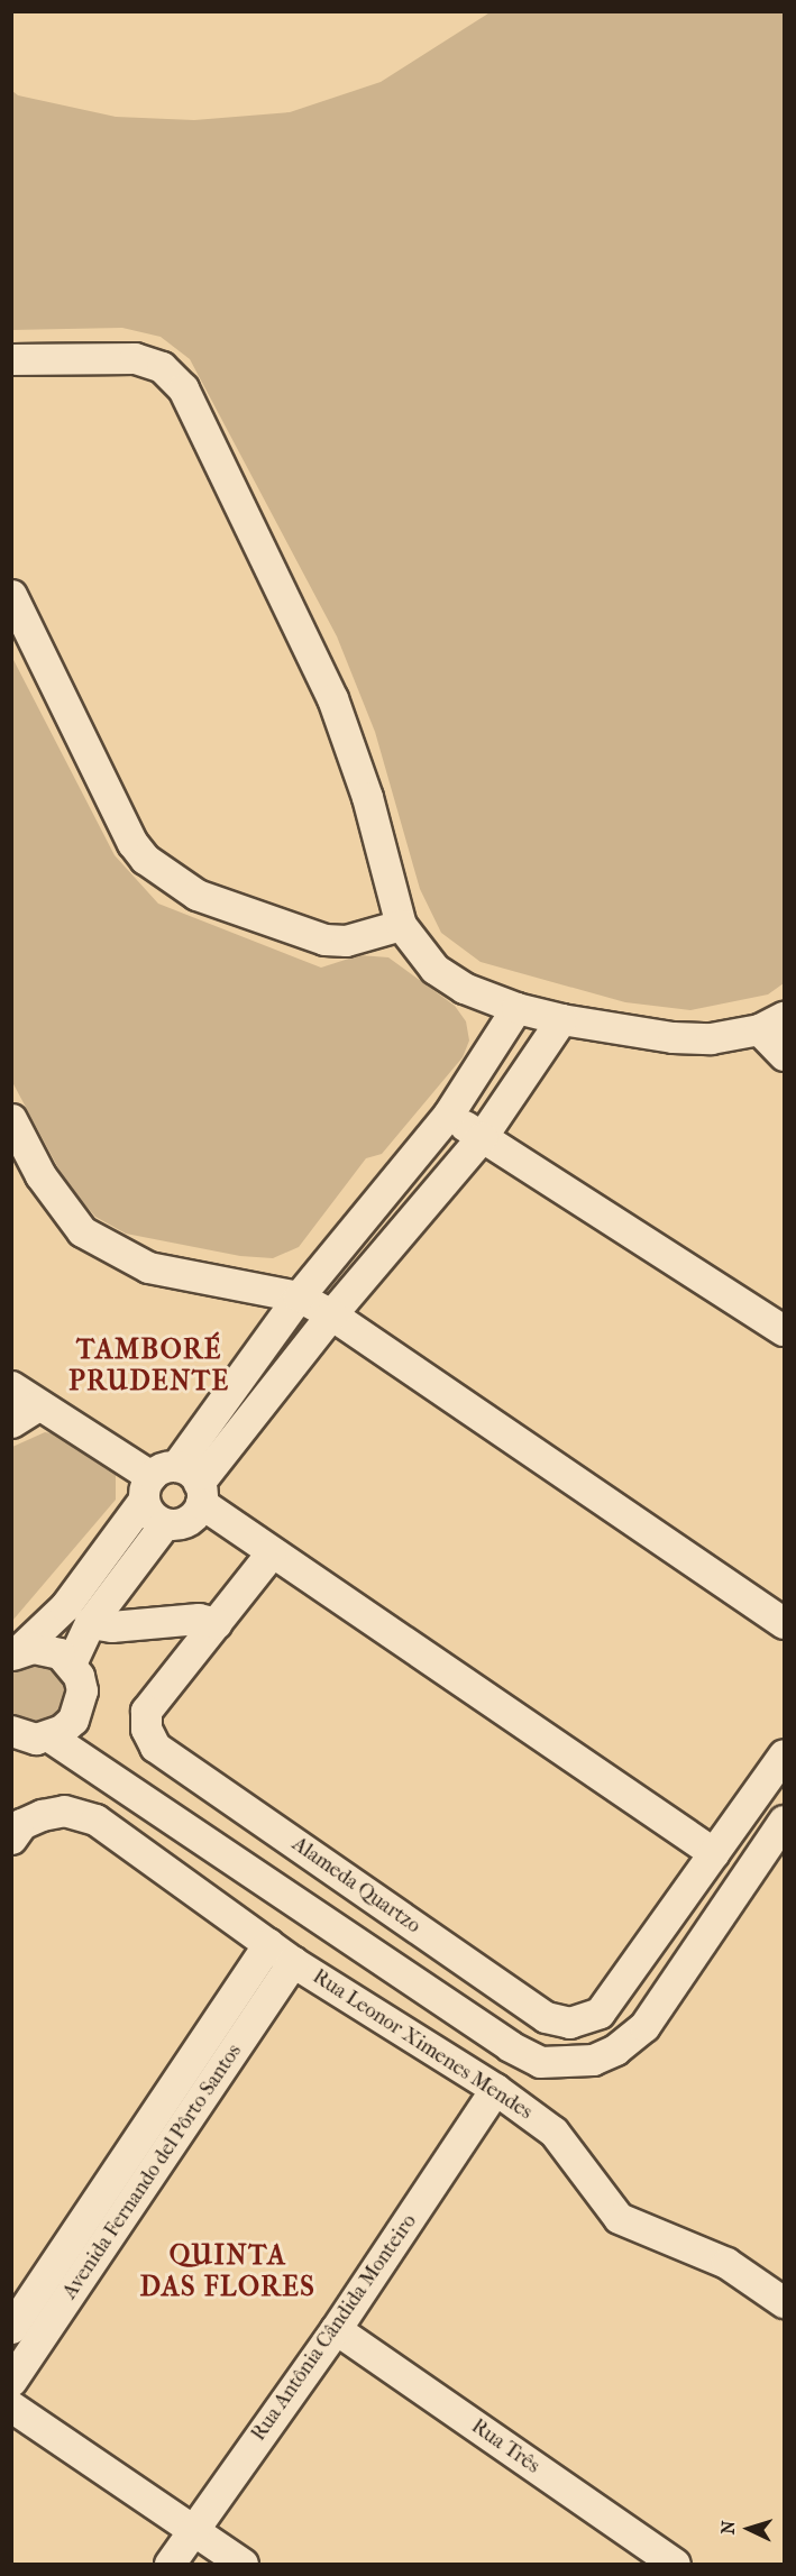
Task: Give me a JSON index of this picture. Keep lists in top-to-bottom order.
{
  "streets": {
    "street": [
      "Alameda Quartzo",
      "Rua Leonor Ximenes Mendes",
      "Avenida Fernando del Pôrto Santos",
      "Rua Antônia Cândida Monteiro",
      "Rua Três"
    ]
  },
  "crossings": [
    ["Rua Leonor Ximenes Mendes", "Avenida Fernando del Pôrto Santos"],
    ["Rua Leonor Ximenes Mendes", "Rua Antônia Cândida Monteiro"],
    ["Rua Antônia Cândida Monteiro", "Rua Três"]
  ],
  "districts": ["TAMBORÉ PRUDENTE", "QUINTA DAS FLORES"],
  "north": "left"
}
